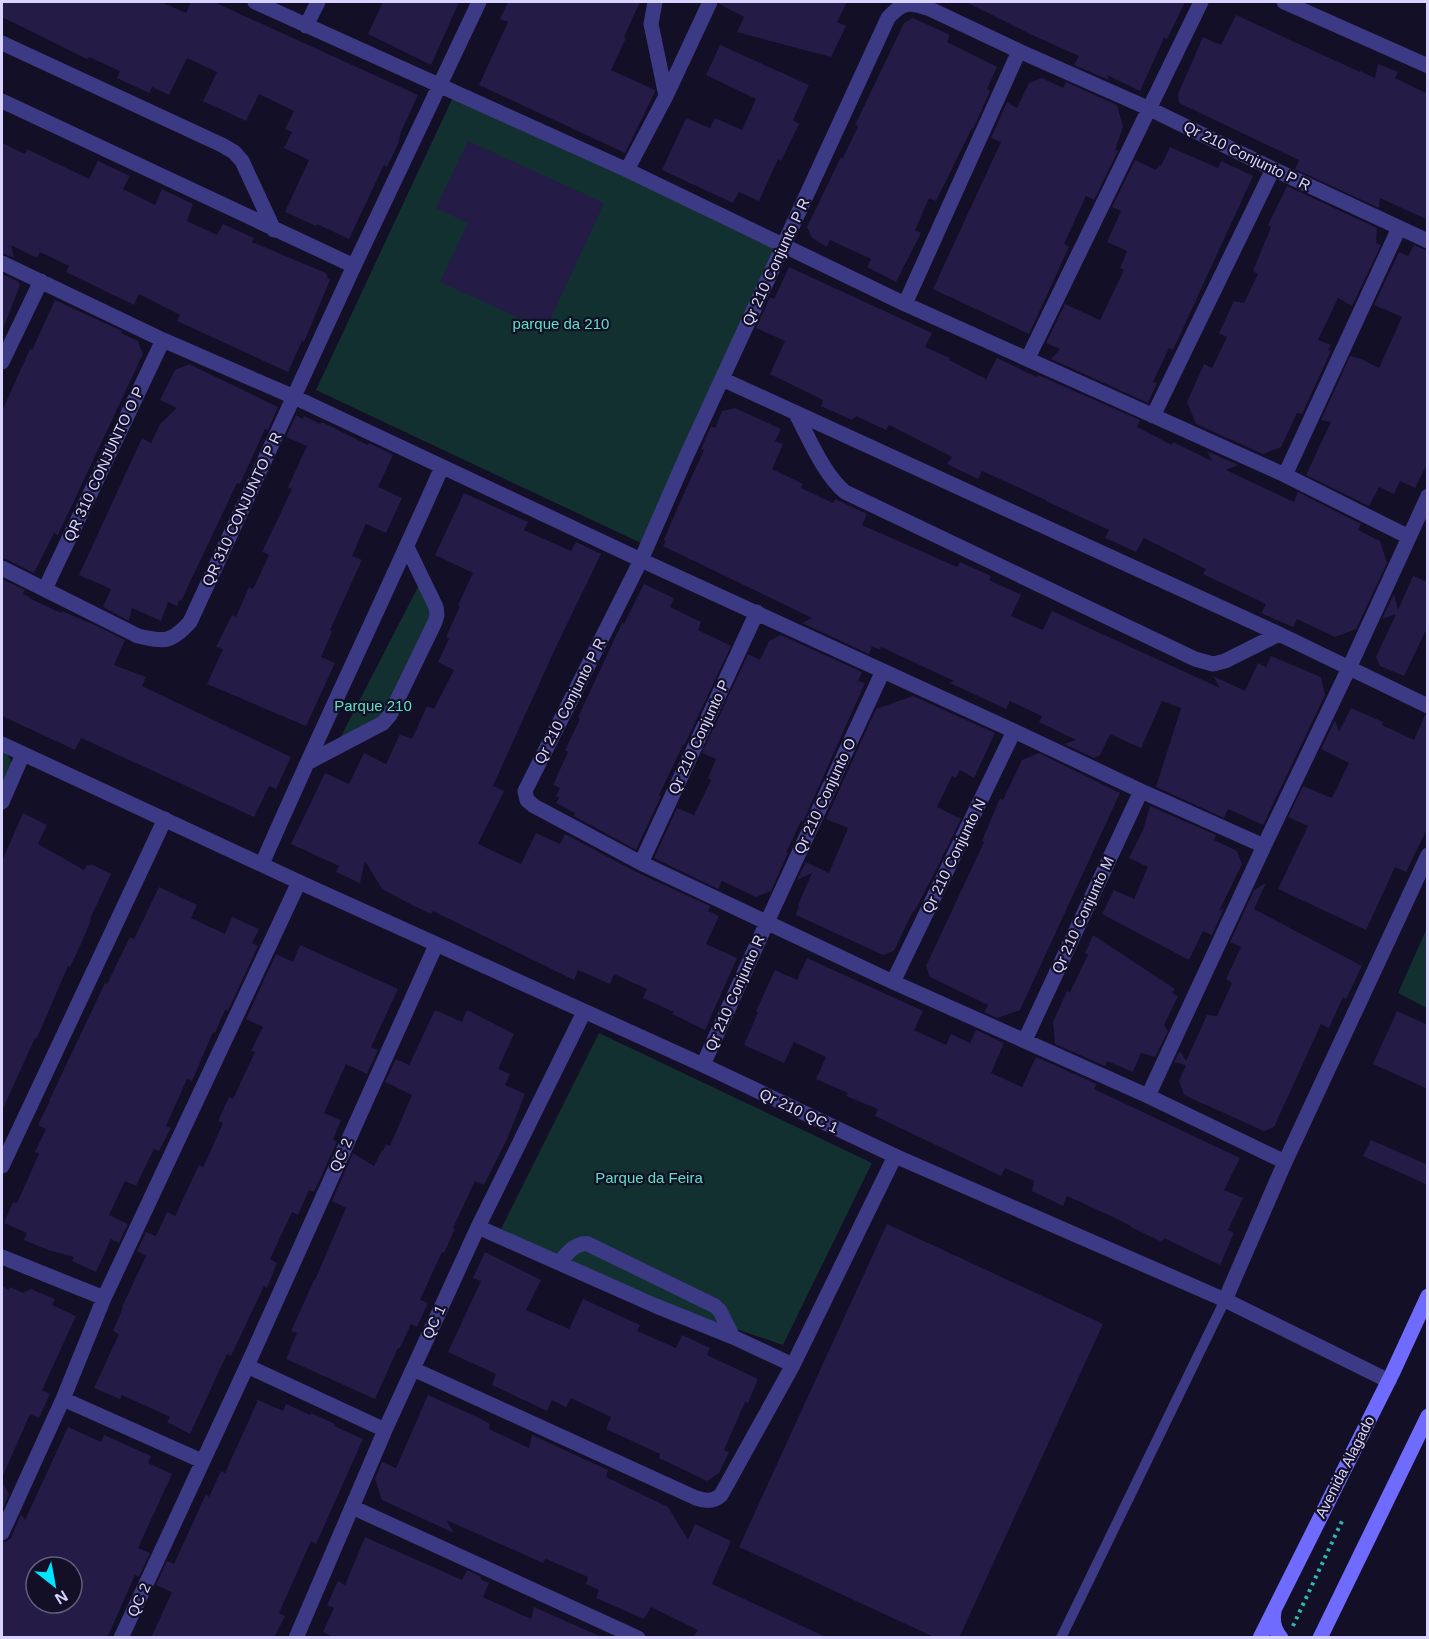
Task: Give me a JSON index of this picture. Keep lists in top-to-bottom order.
{
  "streets": {
    "main road": ["Avenida Alagado"],
    "street": [
      "Qr 210 Conjunto P R",
      "QR 310 CONJUNTO O P",
      "QR 310 CONJUNTO P R",
      "Qr 210 Conjunto P",
      "Qr 210 Conjunto O",
      "Qr 210 Conjunto N",
      "Qr 210 Conjunto M",
      "Qr 210 Conjunto R",
      "Qr 210 QC 1",
      "QC 2",
      "QC 1"
    ]
  },
  "crossings": [
    ["Qr 210 Conjunto P R", "Qr 210 Conjunto P"],
    ["Qr 210 Conjunto P R", "Qr 210 Conjunto O"],
    ["Qr 210 Conjunto P R", "Qr 210 Conjunto N"],
    ["Qr 210 Conjunto P R", "Qr 210 Conjunto M"],
    ["Qr 210 Conjunto P R", "Qr 210 Conjunto R"],
    ["QR 310 CONJUNTO O P", "QR 310 CONJUNTO P R"],
    ["Qr 210 Conjunto O", "Qr 210 Conjunto R"],
    ["Qr 210 Conjunto R", "Qr 210 QC 1"],
    ["Qr 210 QC 1", "QC 2"],
    ["Qr 210 QC 1", "QC 1"],
    ["Qr 210 QC 1", "Avenida Alagado"]
  ],
  "parks": ["parque da 210", "Parque 210", "Parque da Feira"],
  "north": "bottom right"
}
